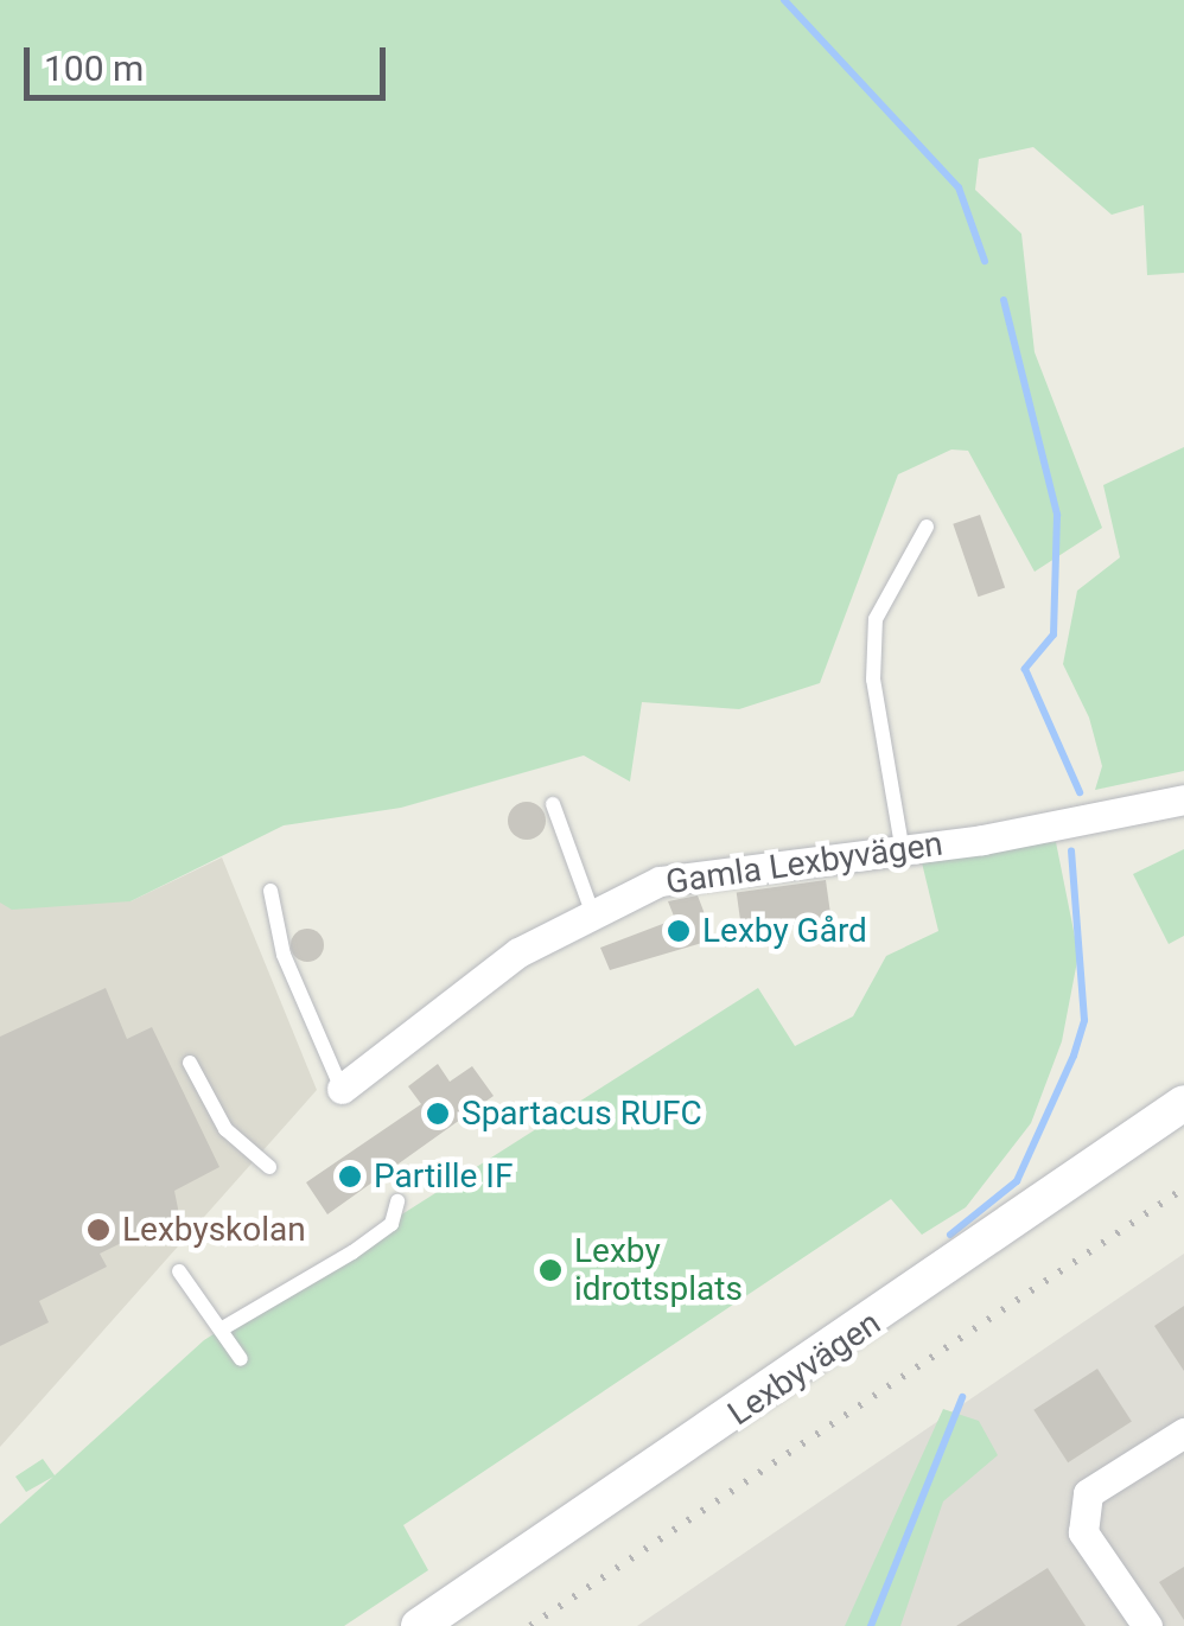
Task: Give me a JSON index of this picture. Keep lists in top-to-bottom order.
{
  "streets": {
    "street": ["Gamla Lexbyvägen", "Lexbyvägen"]
  },
  "places": [
    "Lexby Gård",
    "Spartacus RUFC",
    "Partille IF",
    "Lexbyskolan",
    "Lexby idrottsplats"
  ],
  "scale_bar": "100 m"
}
